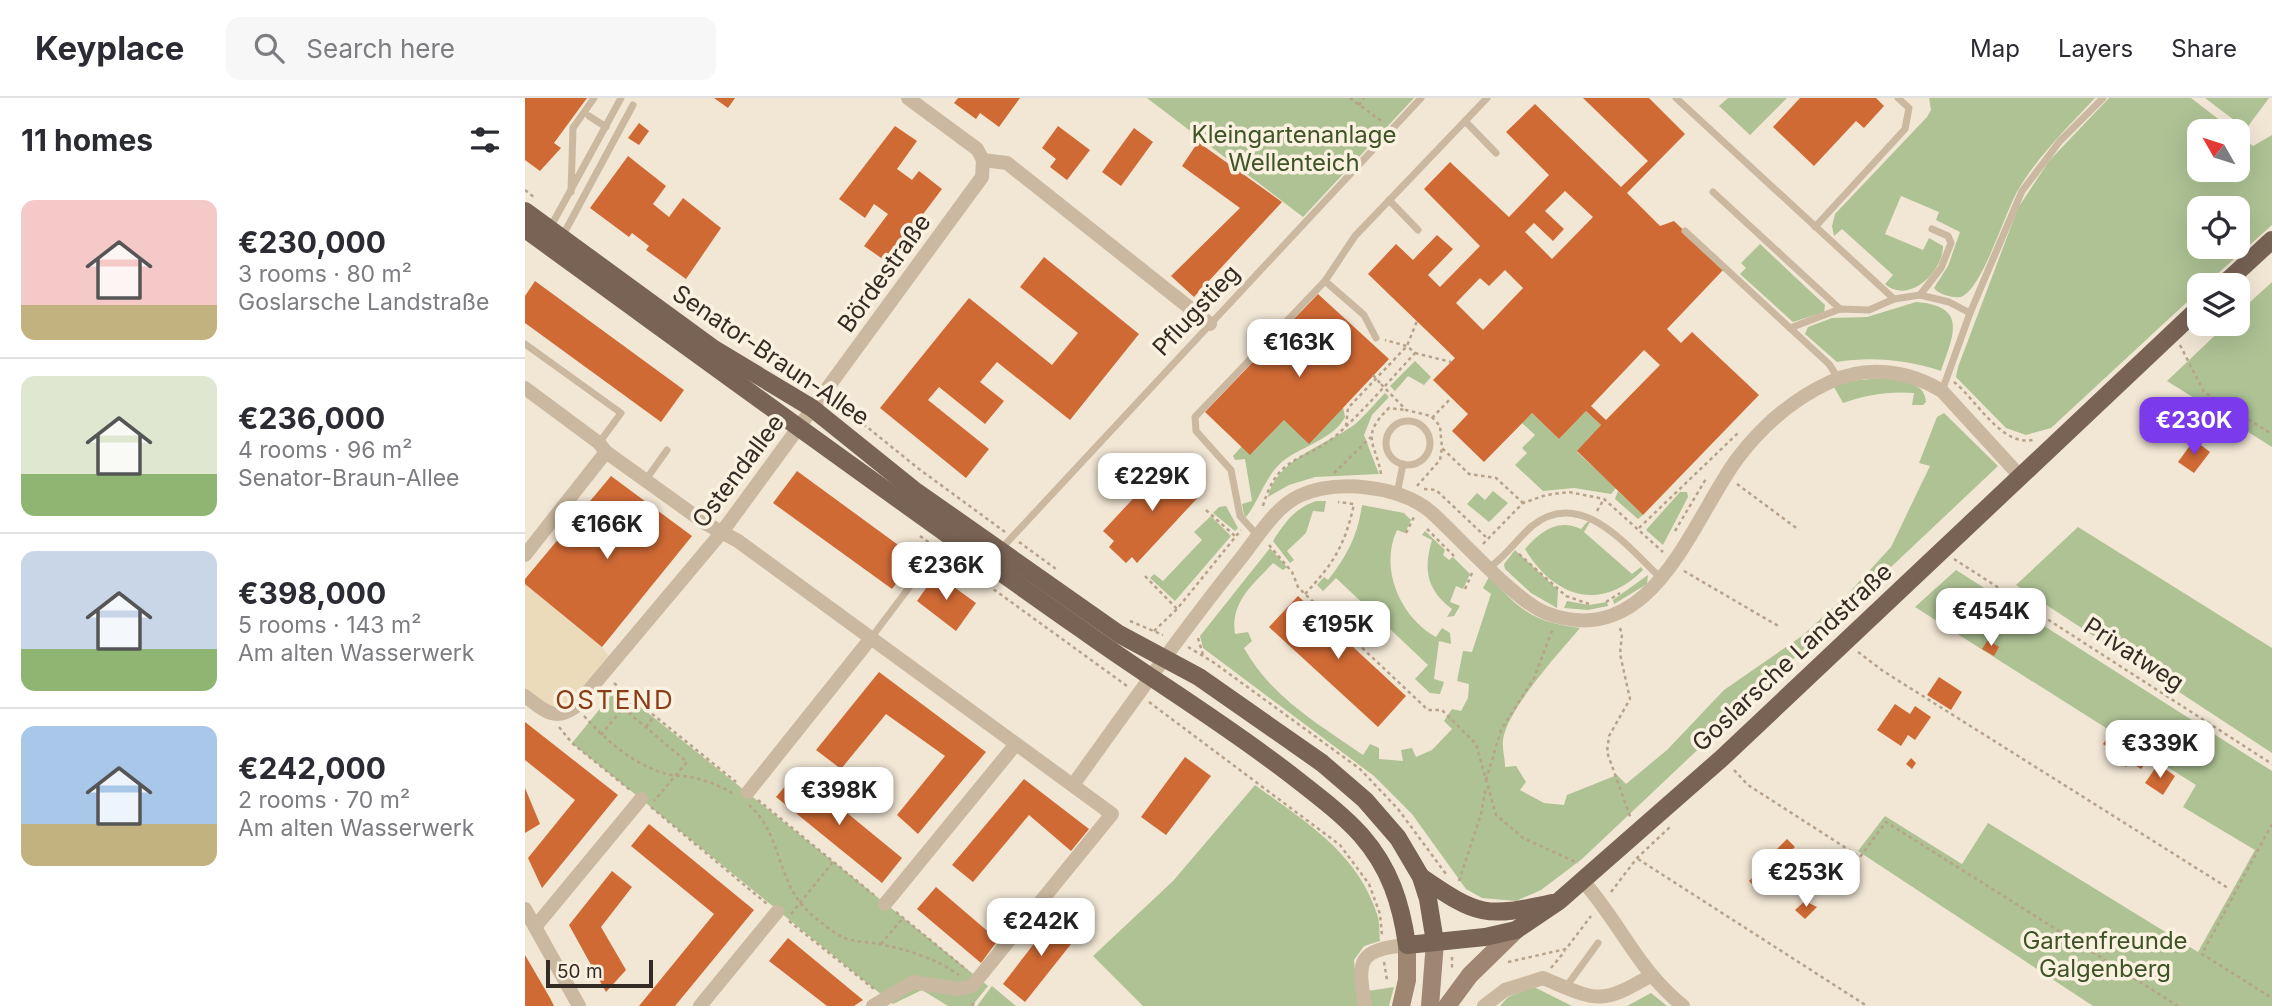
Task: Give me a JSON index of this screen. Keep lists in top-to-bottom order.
{
  "streets": {
    "main road": ["Senator-Braun-Allee", "Goslarsche Landstraße"],
    "street": ["Bördestraße", "Ostendallee"],
    "lane": ["Pflugstieg"],
    "path": ["Privatweg"]
  },
  "crossings": [
    ["Bördestraße", "Senator-Braun-Allee"],
    ["Bördestraße", "Ostendallee"],
    ["Pflugstieg", "Senator-Braun-Allee"],
    ["Senator-Braun-Allee", "Ostendallee"],
    ["Senator-Braun-Allee", "Goslarsche Landstraße"],
    ["Privatweg", "Goslarsche Landstraße"]
  ],
  "districts": ["OSTEND"],
  "parks": ["Kleingartenanlage Wellenteich", "Gartenfreunde Galgenberg"],
  "scale_bar": "50 m",
  "north": "top left",
  "page": {
    "header": "Keyplace",
    "search": "Search here",
    "nav": ["Map", "Layers", "Share"],
    "heading": "11 homes",
    "list": [
      {
        "name": "€230,000",
        "note": "3 rooms · 80 m² · Goslarsche Landstraße"
      },
      {
        "name": "€236,000",
        "note": "4 rooms · 96 m² · Senator-Braun-Allee"
      },
      {
        "name": "€398,000",
        "note": "5 rooms · 143 m² · Am alten Wasserwerk"
      },
      {
        "name": "€242,000",
        "note": "2 rooms · 70 m² · Am alten Wasserwerk"
      }
    ],
    "price": [
      "€163K",
      "€230K",
      "€229K",
      "€166K",
      "€236K",
      "€454K",
      "€195K",
      "€339K",
      "€398K",
      "€253K",
      "€242K"
    ],
    "scale": "50 m"
  }
}
